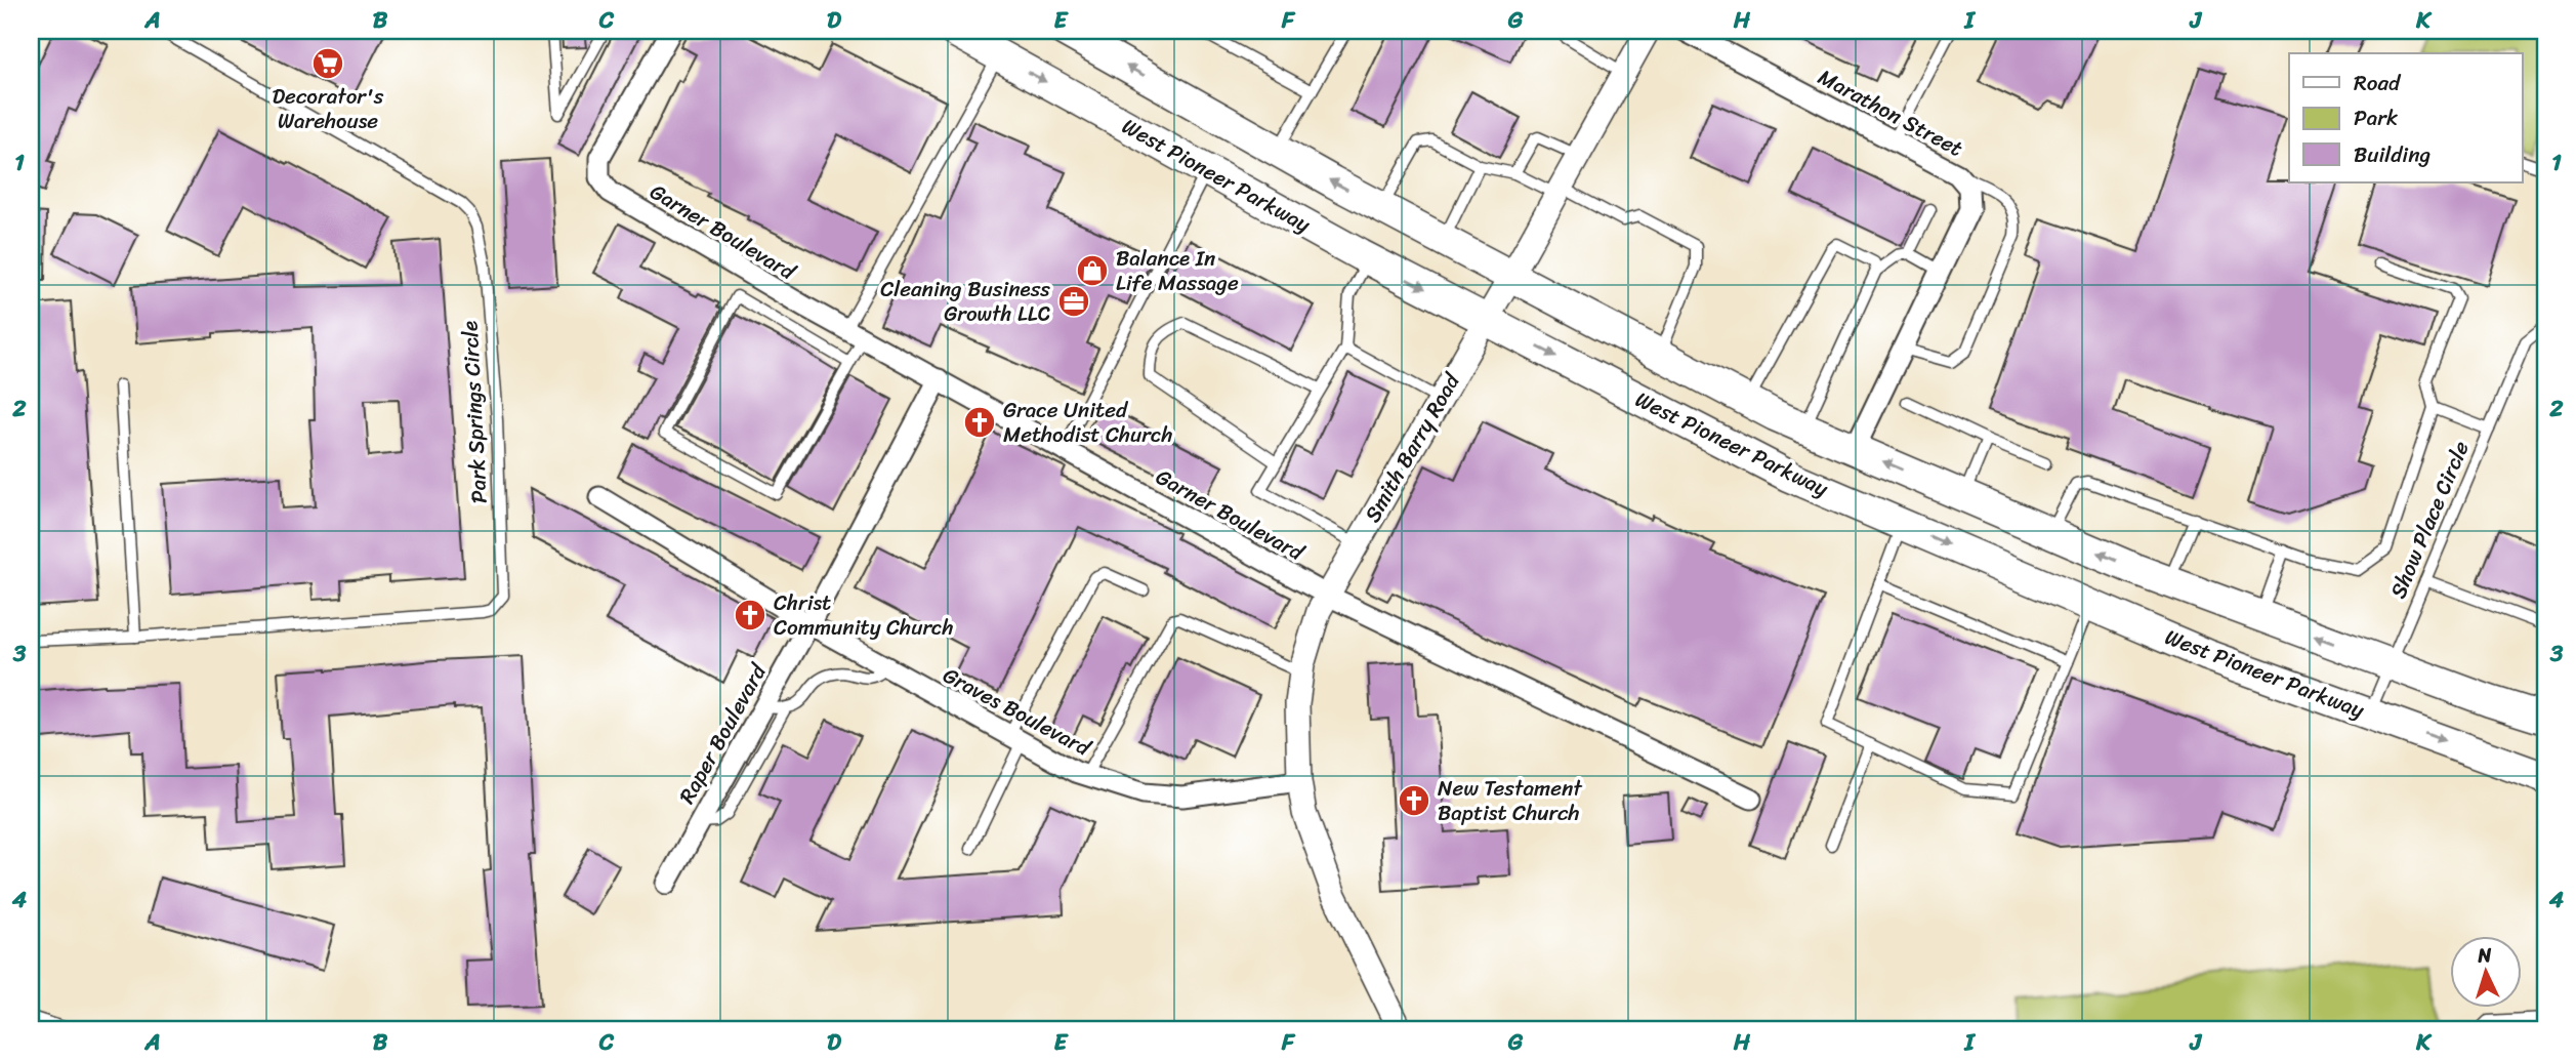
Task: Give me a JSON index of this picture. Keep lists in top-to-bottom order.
{
  "streets": {
    "main road": ["West Pioneer Parkway"],
    "street": [
      "Marathon Street",
      "Garner Boulevard",
      "Smith Barry Road",
      "Graves Boulevard",
      "Raper Boulevard"
    ],
    "lane": ["Park Springs Circle", "Show Place Circle"]
  },
  "crossings": [
    ["West Pioneer Parkway", "Smith Barry Road"],
    ["West Pioneer Parkway", "Show Place Circle"],
    ["Garner Boulevard", "Smith Barry Road"],
    ["Garner Boulevard", "Raper Boulevard"],
    ["Smith Barry Road", "Graves Boulevard"],
    ["Graves Boulevard", "Raper Boulevard"]
  ],
  "places": {
    "supermarket": ["Decorator's Warehouse"],
    "shop": ["Balance In Life Massage"],
    "office": ["Cleaning Business Growth LLC"],
    "church": ["Grace United Methodist Church", "Christ Community Church", "New Testament Baptist Church"]
  },
  "legend": ["Road", "Park", "Building"],
  "north": "top",
  "grid": {
    "columns": [
      "A",
      "B",
      "C",
      "D",
      "E",
      "F",
      "G",
      "H",
      "I",
      "J",
      "K"
    ],
    "rows": [
      "1",
      "2",
      "3",
      "4"
    ]
  }
}
